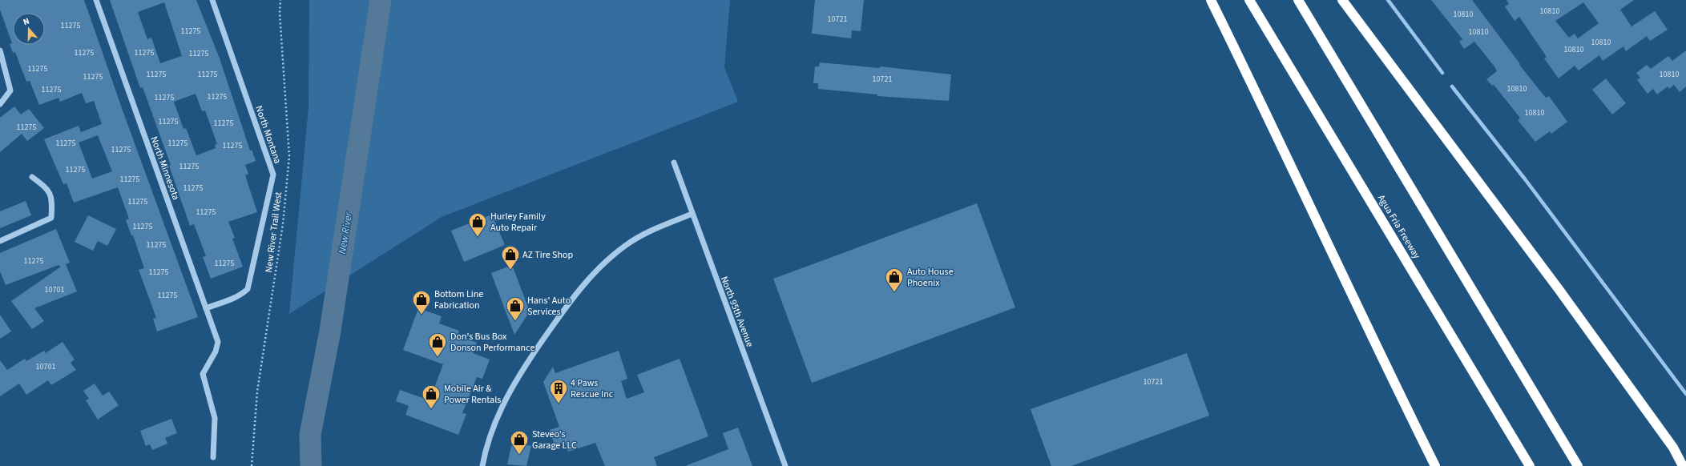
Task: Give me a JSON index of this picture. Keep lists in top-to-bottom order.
{
  "streets": {
    "highway": ["Agua Fria Freeway"],
    "street": ["North Montana", "North Minnesota", "North 95th Avenue"],
    "path": ["New River Trail West"]
  },
  "crossings": [
    ["North Montana", "North Minnesota"]
  ],
  "water": ["New River"],
  "places": {
    "shop": [
      "Hurley Family Auto Repair",
      "AZ Tire Shop",
      "Auto House Phoenix",
      "Bottom Line Fabrication",
      "Hans' Auto Services",
      "Don's Bus Box Donson Performance",
      "Mobile Air & Power Rentals",
      "Steveo's Garage LLC"
    ],
    "building": ["4 Paws Rescue Inc"]
  },
  "house_numbers": [
    "10810",
    "10810",
    "10721",
    "11275",
    "11275",
    "10810",
    "10810",
    "10810",
    "11275",
    "11275",
    "11275",
    "11275",
    "11275",
    "11275",
    "10810",
    "11275",
    "10721",
    "10810",
    "11275",
    "11275",
    "11275",
    "10810",
    "11275",
    "11275",
    "11275",
    "11275",
    "11275",
    "11275",
    "11275",
    "11275",
    "11275",
    "11275",
    "11275",
    "11275",
    "11275",
    "11275",
    "11275",
    "11275",
    "11275",
    "11275",
    "10701",
    "11275",
    "10701",
    "10721"
  ],
  "north": "top"
}
